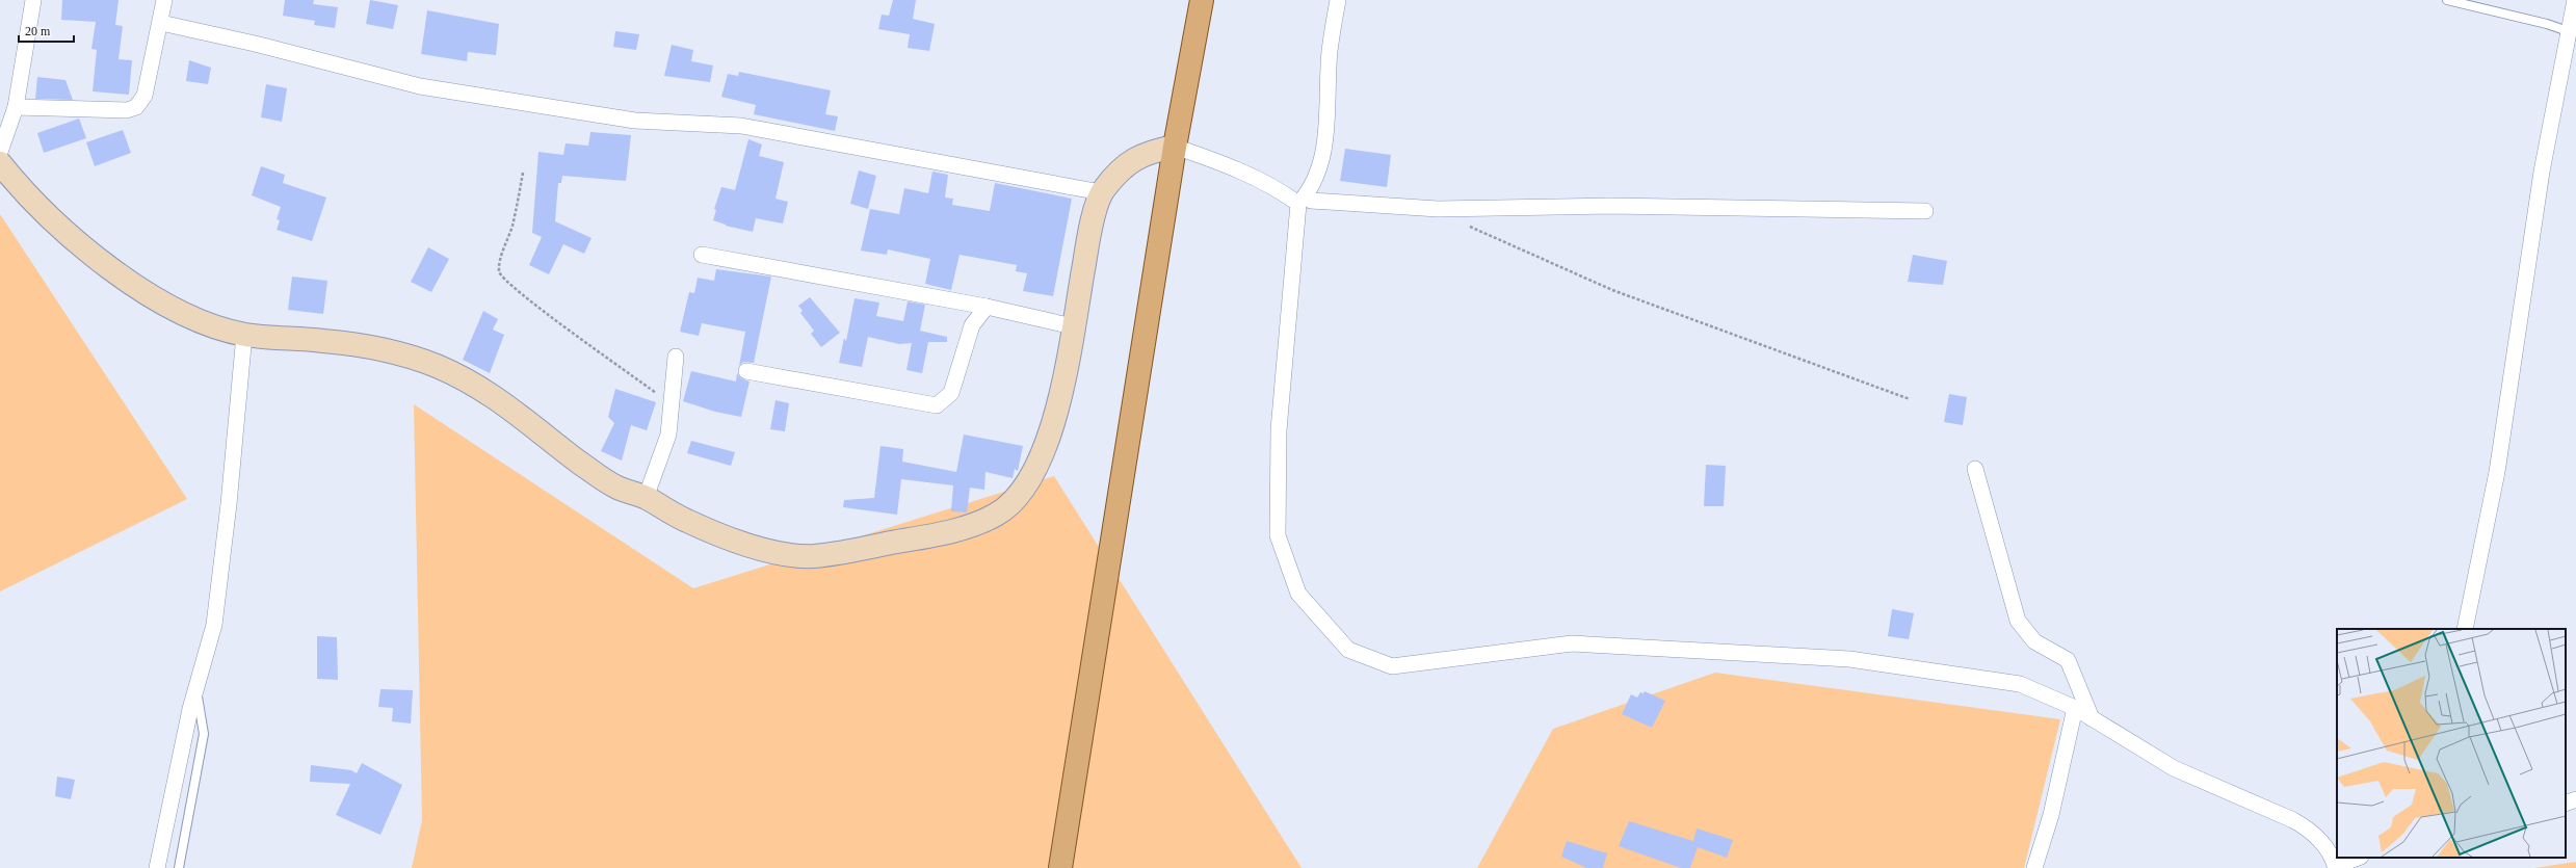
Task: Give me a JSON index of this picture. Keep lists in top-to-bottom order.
{
  "scale_bar": "20 m"
}
